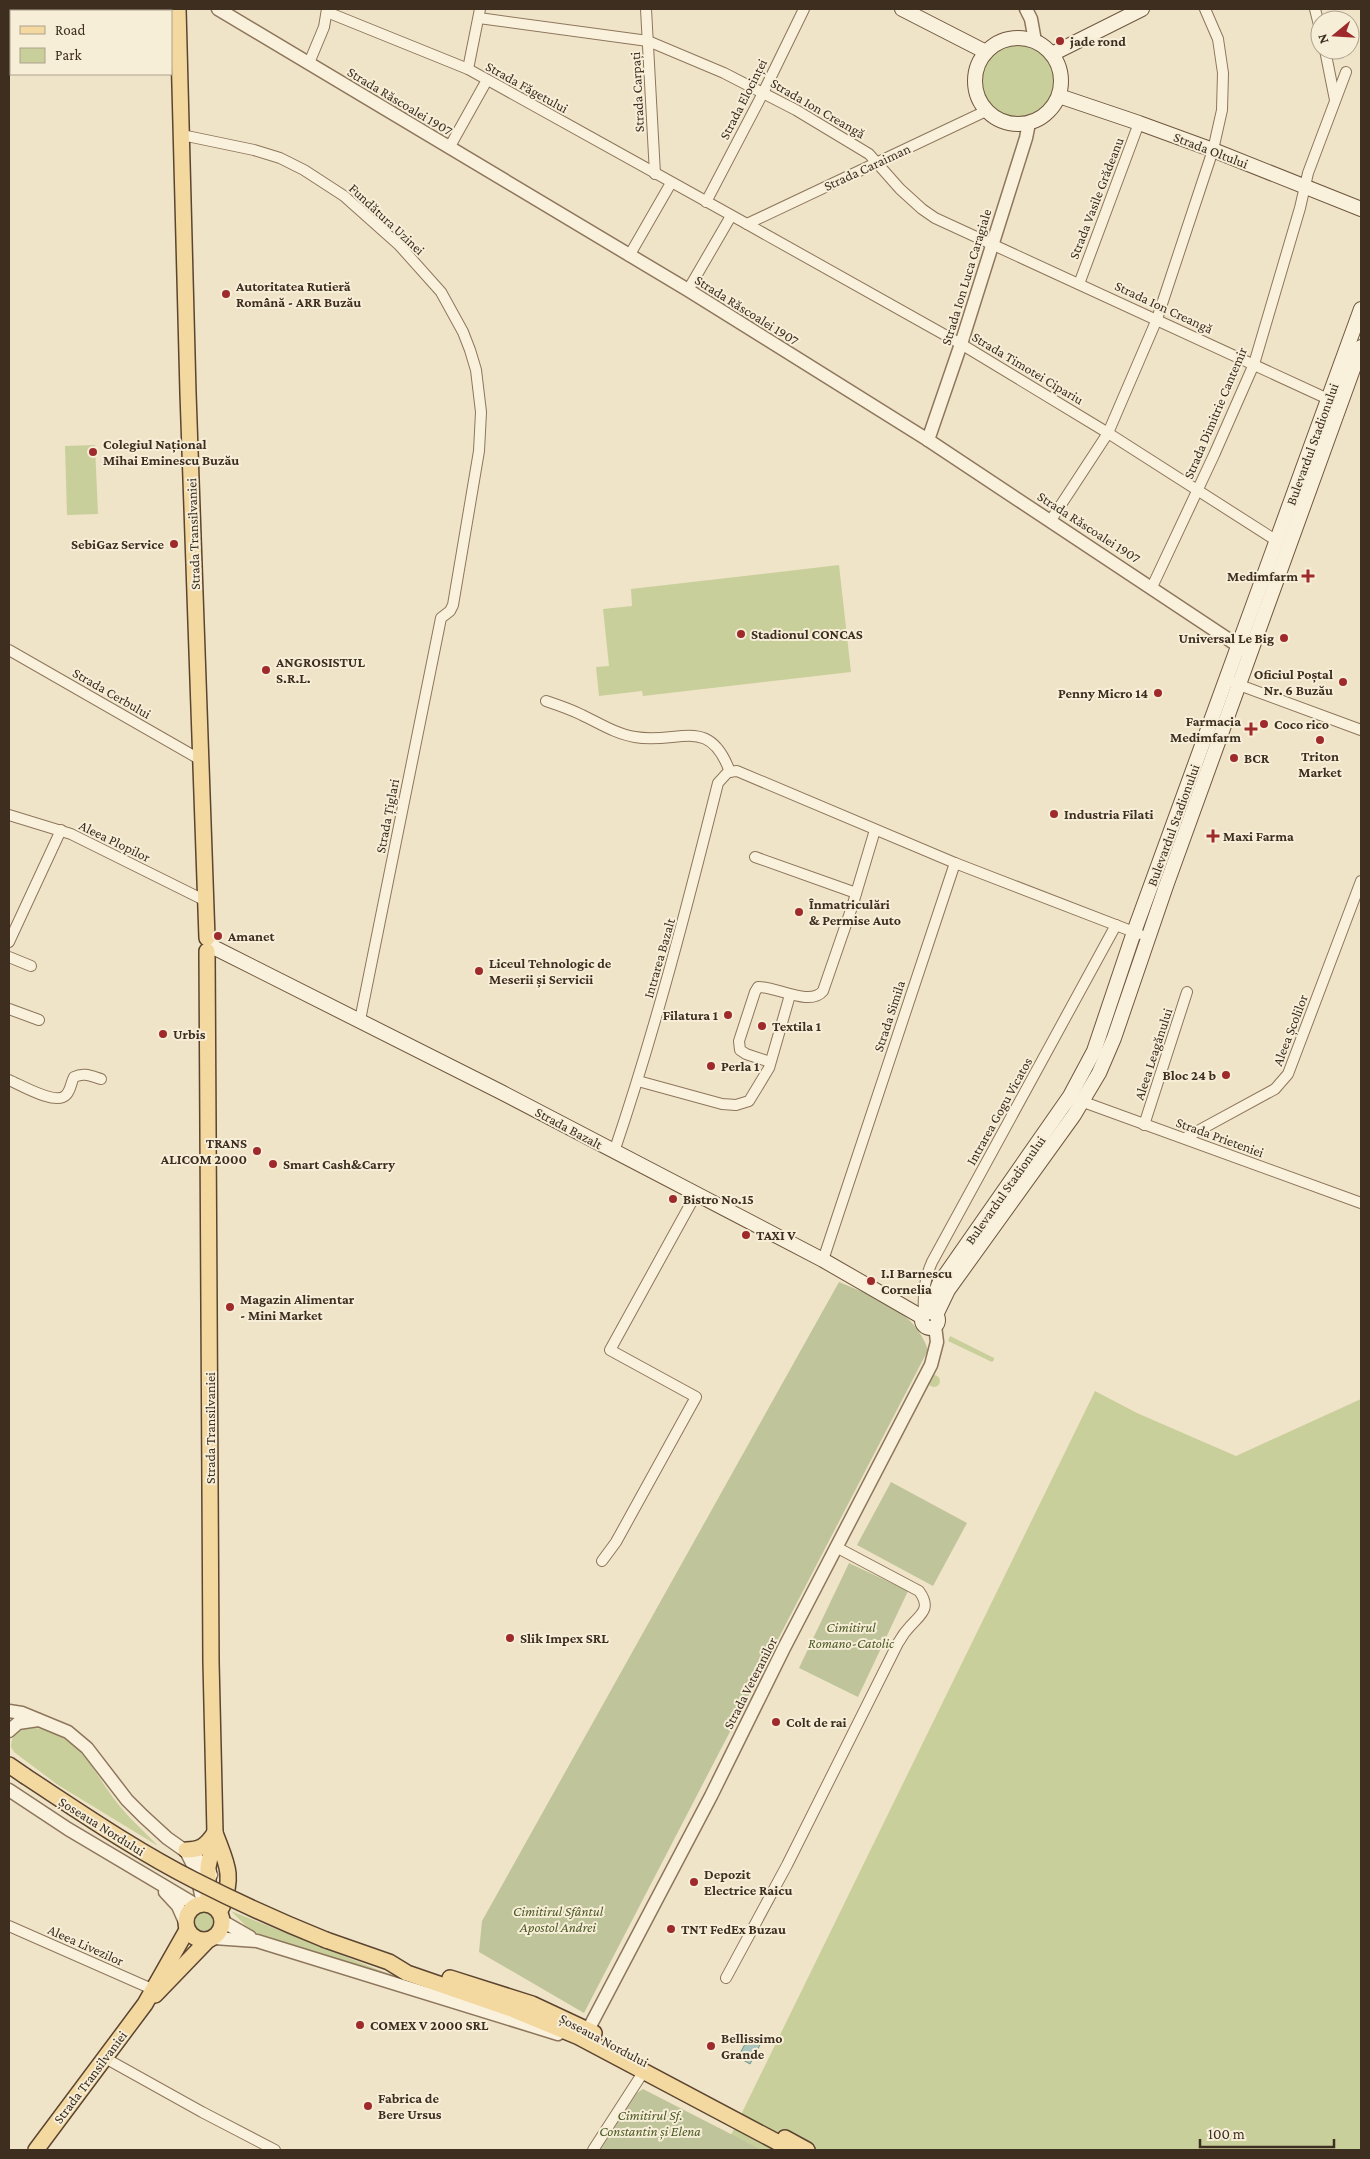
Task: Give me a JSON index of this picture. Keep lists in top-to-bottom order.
{
  "streets": {
    "main road": [
      "Strada Oltului",
      "Bulevardul Stadionului",
      "Strada Transilvaniei",
      "Strada Bazalt",
      "Șoseaua Nordului"
    ],
    "street": [
      "Strada Făgetului",
      "Strada Carpați",
      "Strada Elocinței",
      "Strada Răscoalei 1907",
      "Strada Ion Creangă",
      "Strada Caraiman",
      "Strada Vasile Grădeanu",
      "Fundătura Uzinei",
      "Strada Ion Luca Caragiale",
      "Strada Timotei Cipariu",
      "Strada Dimitrie Cantemir",
      "Strada Cerbului",
      "Strada Țiglari",
      "Aleea Plopilor",
      "Intrarea Bazalt",
      "Strada Simila",
      "Aleea Școlilor",
      "Aleea Leagănului",
      "Intrarea Gogu Vicatos",
      "Strada Prieteniei",
      "Strada Veteranilor",
      "Aleea Livezilor"
    ]
  },
  "crossings": [
    ["Strada Făgetului", "Strada Carpați"],
    ["Strada Făgetului", "Strada Elocinței"],
    ["Strada Făgetului", "Strada Timotei Cipariu"],
    ["Strada Carpați", "Strada Ion Creangă"],
    ["Strada Elocinței", "Strada Ion Creangă"],
    ["Strada Elocinței", "Strada Timotei Cipariu"],
    ["Strada Răscoalei 1907", "Strada Ion Luca Caragiale"],
    ["Strada Răscoalei 1907", "Strada Dimitrie Cantemir"],
    ["Strada Răscoalei 1907", "Bulevardul Stadionului"],
    ["Strada Ion Creangă", "Strada Caraiman"],
    ["Strada Ion Creangă", "Strada Vasile Grădeanu"],
    ["Strada Ion Creangă", "Strada Ion Luca Caragiale"],
    ["Strada Ion Creangă", "Strada Dimitrie Cantemir"],
    ["Strada Ion Creangă", "Bulevardul Stadionului"],
    ["Strada Oltului", "Strada Caraiman"],
    ["Strada Oltului", "Strada Vasile Grădeanu"],
    ["Strada Oltului", "Strada Ion Luca Caragiale"],
    ["Strada Oltului", "Strada Dimitrie Cantemir"],
    ["Strada Caraiman", "Strada Ion Luca Caragiale"],
    ["Strada Caraiman", "Strada Timotei Cipariu"],
    ["Fundătura Uzinei", "Strada Transilvaniei"],
    ["Fundătura Uzinei", "Strada Țiglari"],
    ["Strada Ion Luca Caragiale", "Strada Timotei Cipariu"],
    ["Strada Timotei Cipariu", "Strada Dimitrie Cantemir"],
    ["Strada Timotei Cipariu", "Bulevardul Stadionului"],
    ["Bulevardul Stadionului", "Intrarea Gogu Vicatos"],
    ["Bulevardul Stadionului", "Strada Bazalt"],
    ["Bulevardul Stadionului", "Strada Prieteniei"],
    ["Bulevardul Stadionului", "Strada Veteranilor"],
    ["Strada Transilvaniei", "Strada Cerbului"],
    ["Strada Transilvaniei", "Aleea Plopilor"],
    ["Strada Transilvaniei", "Strada Bazalt"],
    ["Strada Transilvaniei", "Șoseaua Nordului"],
    ["Strada Transilvaniei", "Aleea Livezilor"],
    ["Strada Țiglari", "Strada Bazalt"],
    ["Intrarea Bazalt", "Strada Bazalt"],
    ["Strada Simila", "Strada Bazalt"],
    ["Aleea Școlilor", "Strada Prieteniei"],
    ["Aleea Leagănului", "Strada Prieteniei"],
    ["Intrarea Gogu Vicatos", "Strada Bazalt"],
    ["Intrarea Gogu Vicatos", "Strada Veteranilor"],
    ["Strada Bazalt", "Strada Veteranilor"],
    ["Strada Veteranilor", "Șoseaua Nordului"]
  ],
  "parks": ["Cimitirul Romano-Catolic", "Cimitirul Sfântul Apostol Andrei", "Cimitirul Sf. Constantin și Elena"],
  "places": {
    "other": [
      "jade rond",
      "Autoritatea Rutieră Română - ARR Buzău",
      "Colegiul Național Mihai Eminescu Buzău",
      "SebiGaz Service",
      "Stadionul CONCAS",
      "Universal Le Big",
      "ANGROSISTUL S.R.L.",
      "Oficiul Poștal Nr. 6 Buzău",
      "Penny Micro 14",
      "Coco rico",
      "Triton Market",
      "BCR",
      "Industria Filati",
      "Înmatriculări & Permise Auto",
      "Amanet",
      "Liceul Tehnologic de Meserii și Servicii",
      "Filatura 1",
      "Textila 1",
      "Urbis",
      "Perla 1",
      "Bloc 24 b",
      "TRANS ALICOM 2000",
      "Smart Cash&Carry",
      "Bistro No.15",
      "TAXI V",
      "I.I Barnescu Cornelia",
      "Magazin Alimentar - Mini Market",
      "Slik Impex SRL",
      "Colt de rai",
      "Depozit Electrice Raicu",
      "TNT FedEx Buzau",
      "COMEX V 2000 SRL",
      "Bellissimo Grande",
      "Fabrica de Bere Ursus"
    ],
    "health": ["Medimfarm", "Farmacia Medimfarm", "Maxi Farma"]
  },
  "legend": ["Road", "Park"],
  "scale_bar": "100 m",
  "north": "left"
}
